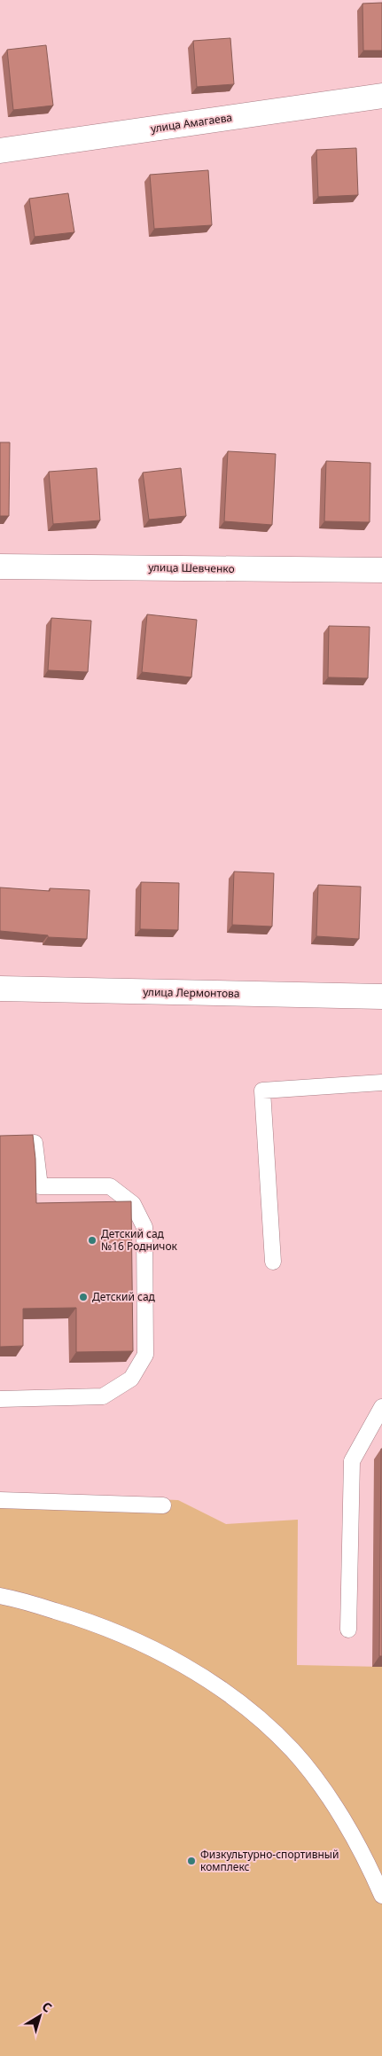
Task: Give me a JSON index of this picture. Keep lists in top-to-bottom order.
{
  "streets": {
    "street": ["улица Амагаева", "улица Шевченко", "улица Лермонтова"]
  },
  "places": ["Детский сад №16 Родничок", "Детский сад", "Физкультурно-спортивный комплекс"],
  "north": "top right"
}
